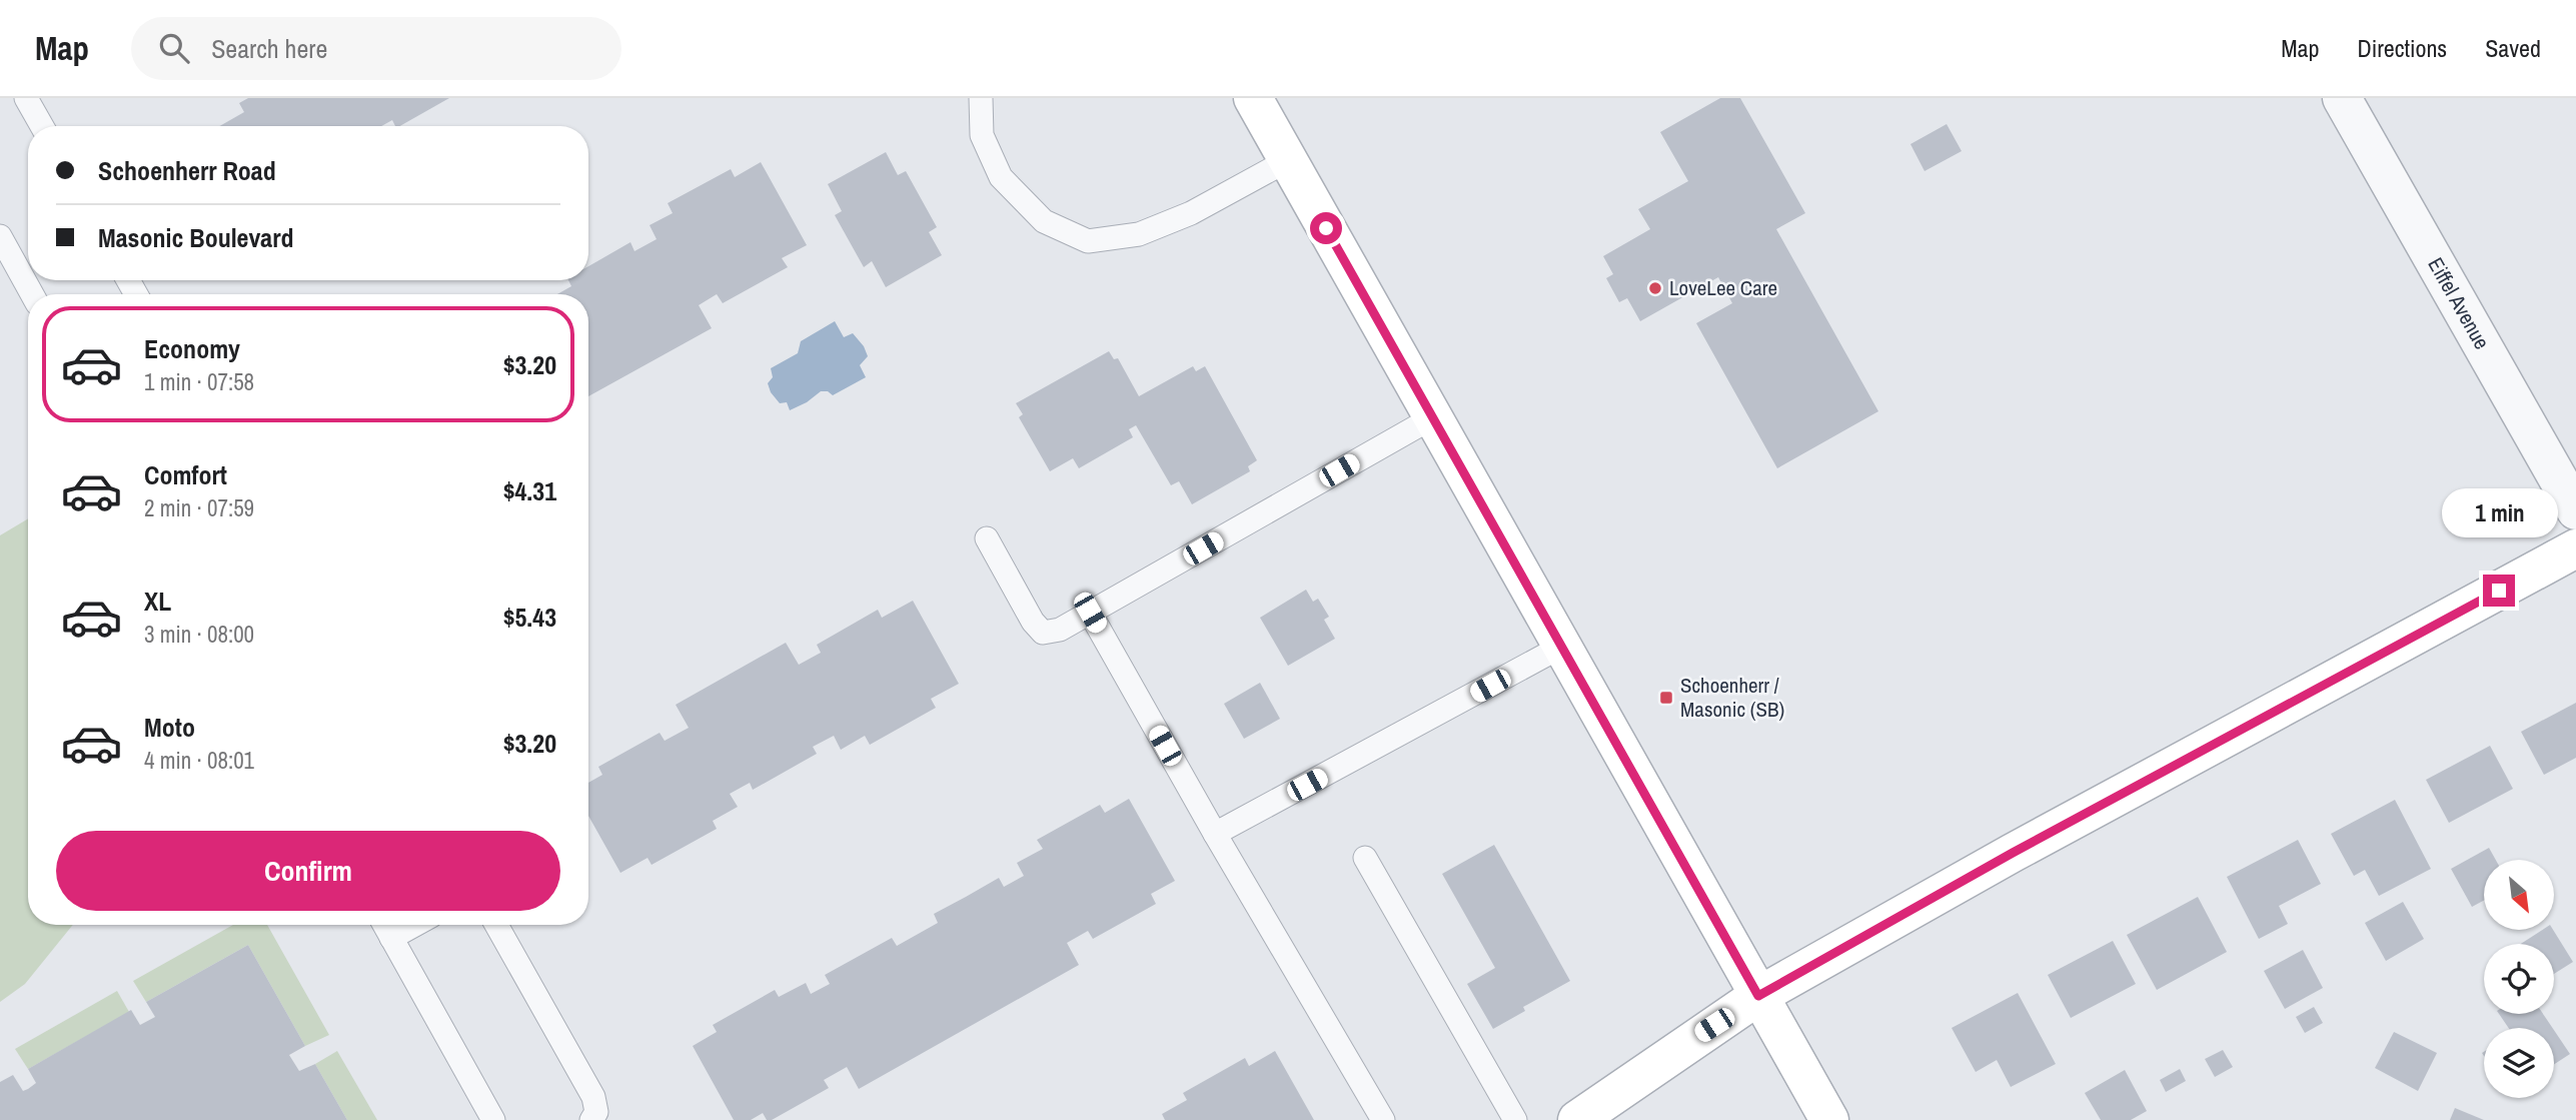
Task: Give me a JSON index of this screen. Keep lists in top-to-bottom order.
{
  "streets": {
    "street": ["Eiffel Avenue"]
  },
  "places": {
    "other": ["LoveLee Care"],
    "transit": ["Schoenherr / Masonic (SB)"]
  },
  "north": "bottom right",
  "page": {
    "header": "Map",
    "search": "Search here",
    "nav": ["Map", "Directions", "Saved"],
    "banner": ["Schoenherr Road", "Masonic Boulevard"],
    "list": [
      {
        "name": "Economy",
        "note": "1 min · 07:58",
        "value": "$3.20"
      },
      {
        "name": "Comfort",
        "note": "2 min · 07:59",
        "value": "$4.31"
      },
      {
        "name": "XL",
        "note": "3 min · 08:00",
        "value": "$5.43"
      },
      {
        "name": "Moto",
        "note": "4 min · 08:01",
        "value": "$3.20"
      }
    ],
    "bubble": "1 min",
    "buttons": "Confirm"
  }
}
